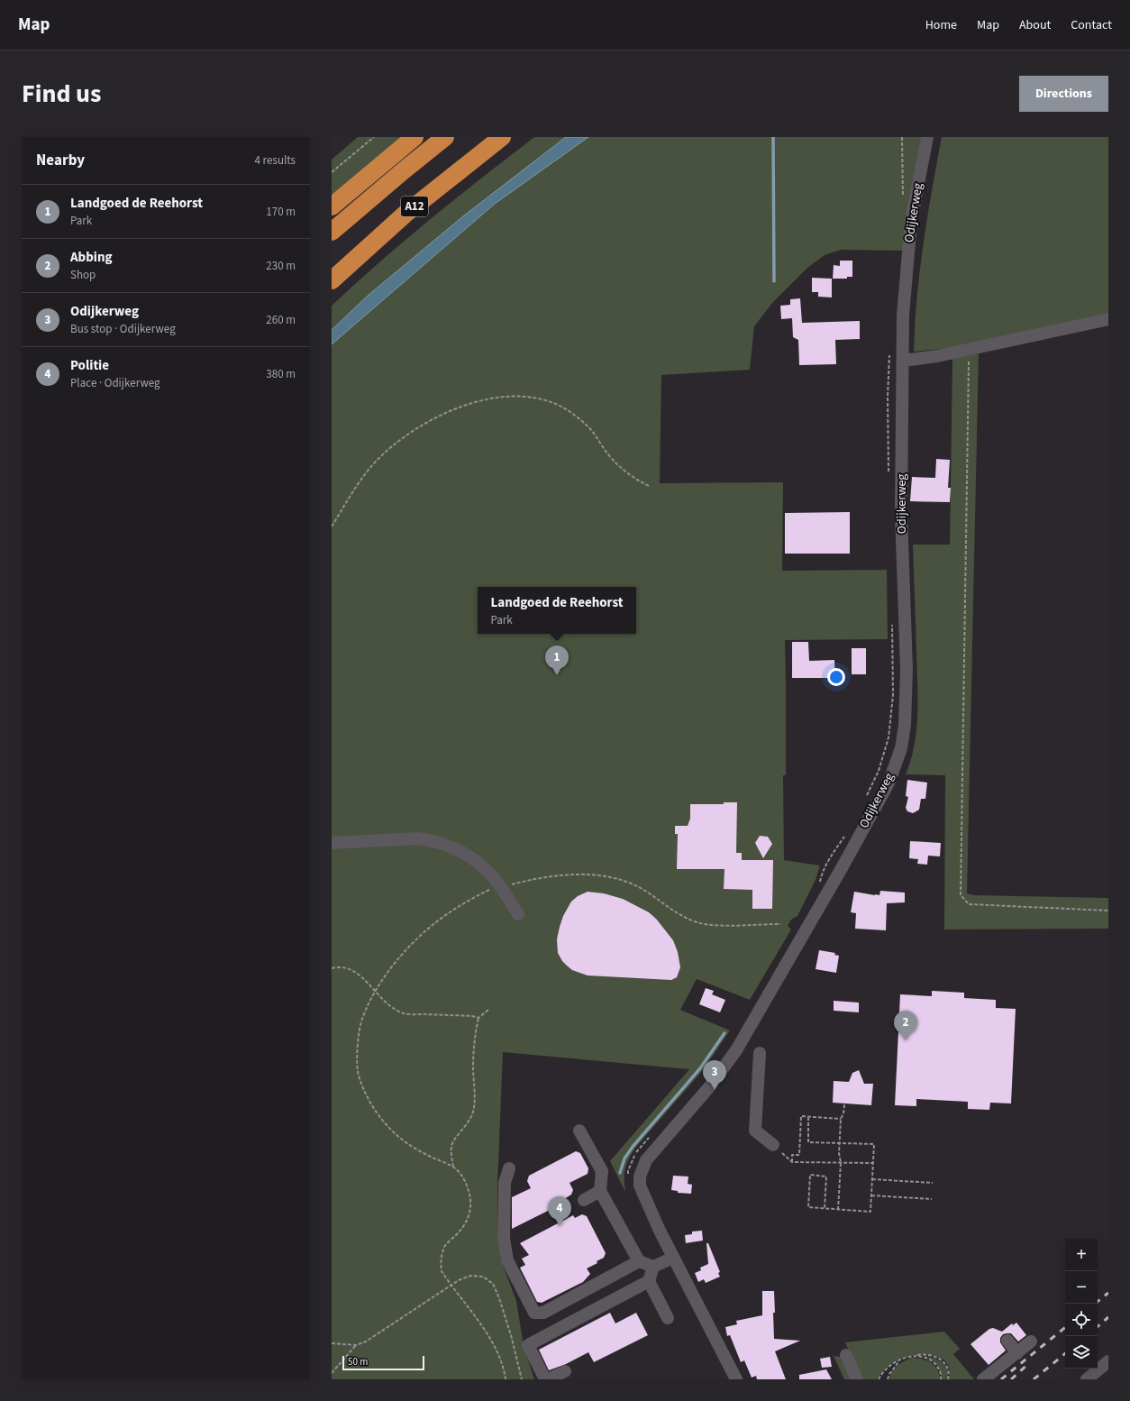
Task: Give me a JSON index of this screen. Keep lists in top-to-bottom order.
{
  "streets": {
    "highway": ["A12"],
    "street": ["Odijkerweg"]
  },
  "scale_bar": "50 m",
  "page": {
    "header": "Map",
    "nav": [
      "Home",
      "Map",
      "About",
      "Contact"
    ],
    "title": "Find us",
    "buttons": "Directions",
    "heading": ["Nearby", "4 results"],
    "list": [
      {
        "mark": "1",
        "name": "Landgoed de Reehorst",
        "note": "Park",
        "value": "170 m"
      },
      {
        "mark": "2",
        "name": "Abbing",
        "note": "Shop",
        "value": "230 m"
      },
      {
        "mark": "3",
        "name": "Odijkerweg",
        "note": "Bus stop · Odijkerweg",
        "value": "260 m"
      },
      {
        "mark": "4",
        "name": "Politie",
        "note": "Place · Odijkerweg",
        "value": "380 m"
      }
    ],
    "popup": ["Landgoed de Reehorst", "Park"],
    "pins": [
      "1",
      "2",
      "3",
      "4"
    ],
    "map_buttons": ["+", "−"],
    "scale": "50 m"
  }
}
